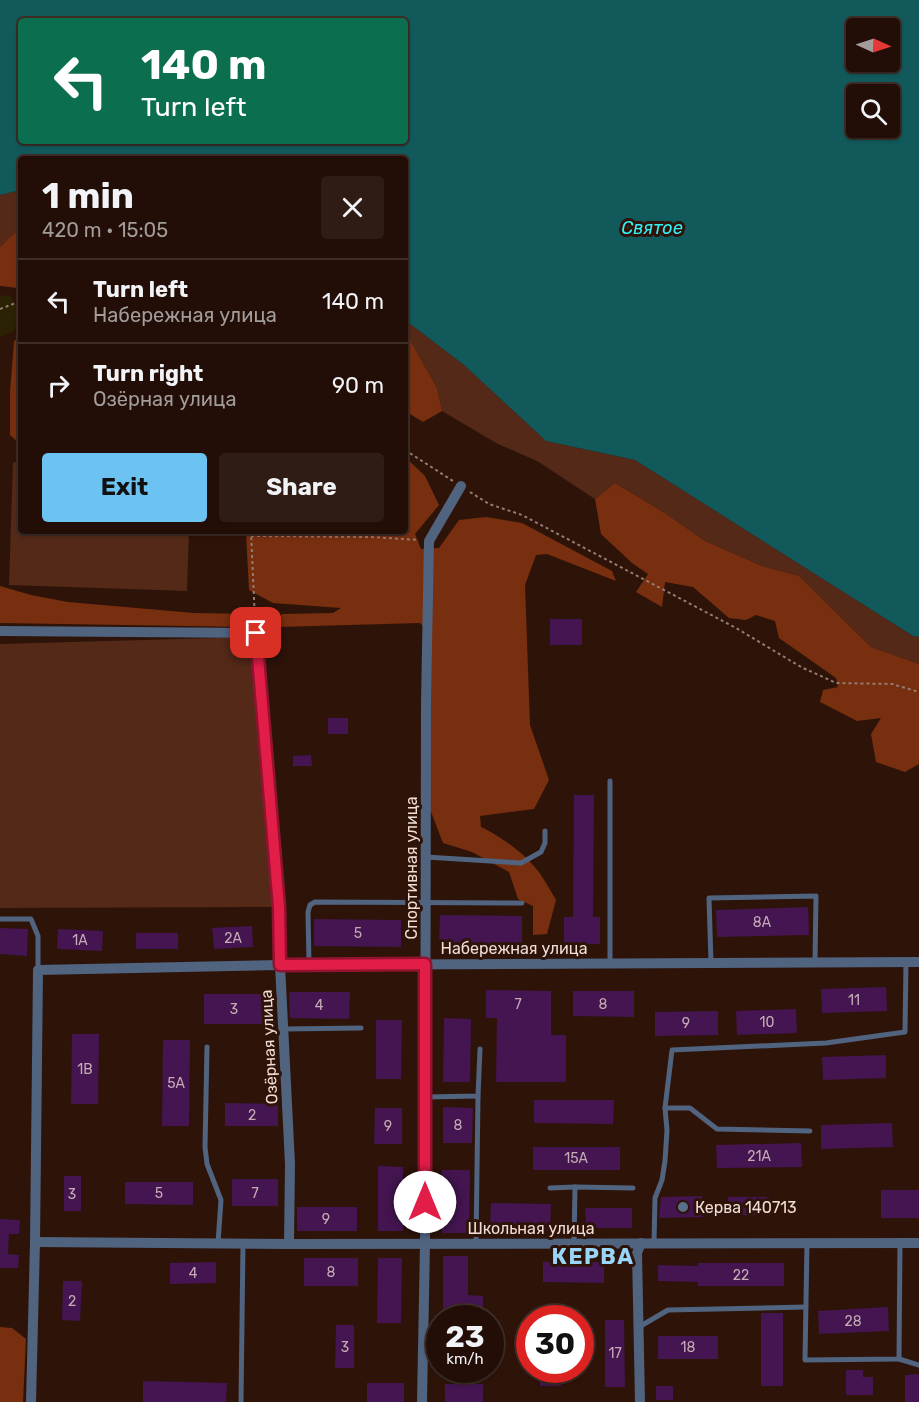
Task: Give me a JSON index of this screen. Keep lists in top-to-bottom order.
{
  "streets": {
    "street": [
      "Спортивная улица",
      "Набережная улица",
      "Озёрная улица",
      "Школьная улица"
    ]
  },
  "crossings": [
    ["Спортивная улица", "Набережная улица"],
    ["Спортивная улица", "Школьная улица"],
    ["Набережная улица", "Озёрная улица"],
    ["Озёрная улица", "Школьная улица"]
  ],
  "districts": ["КЕРВА"],
  "water": ["Святое"],
  "places": ["Керва 140713"],
  "house_numbers": [
    "8А",
    "5",
    "2А",
    "1А",
    "11",
    "7",
    "8",
    "4",
    "3",
    "10",
    "9",
    "1В",
    "5А",
    "2",
    "8",
    "9",
    "21А",
    "15А",
    "5",
    "7",
    "3",
    "9",
    "8",
    "4",
    "22",
    "2",
    "28",
    "3",
    "18",
    "17"
  ],
  "north": "right",
  "page": {
    "turn": ["140 m", "Turn left"],
    "heading": ["1 min", "420 m · 15:05"],
    "list": [
      {
        "name": "Turn left",
        "note": "Набережная улица",
        "value": "140 m"
      },
      {
        "name": "Turn right",
        "note": "Озёрная улица",
        "value": "90 m"
      }
    ],
    "buttons": ["Exit", "Share"],
    "speed": "23 km/h",
    "limit": "30"
  }
}
